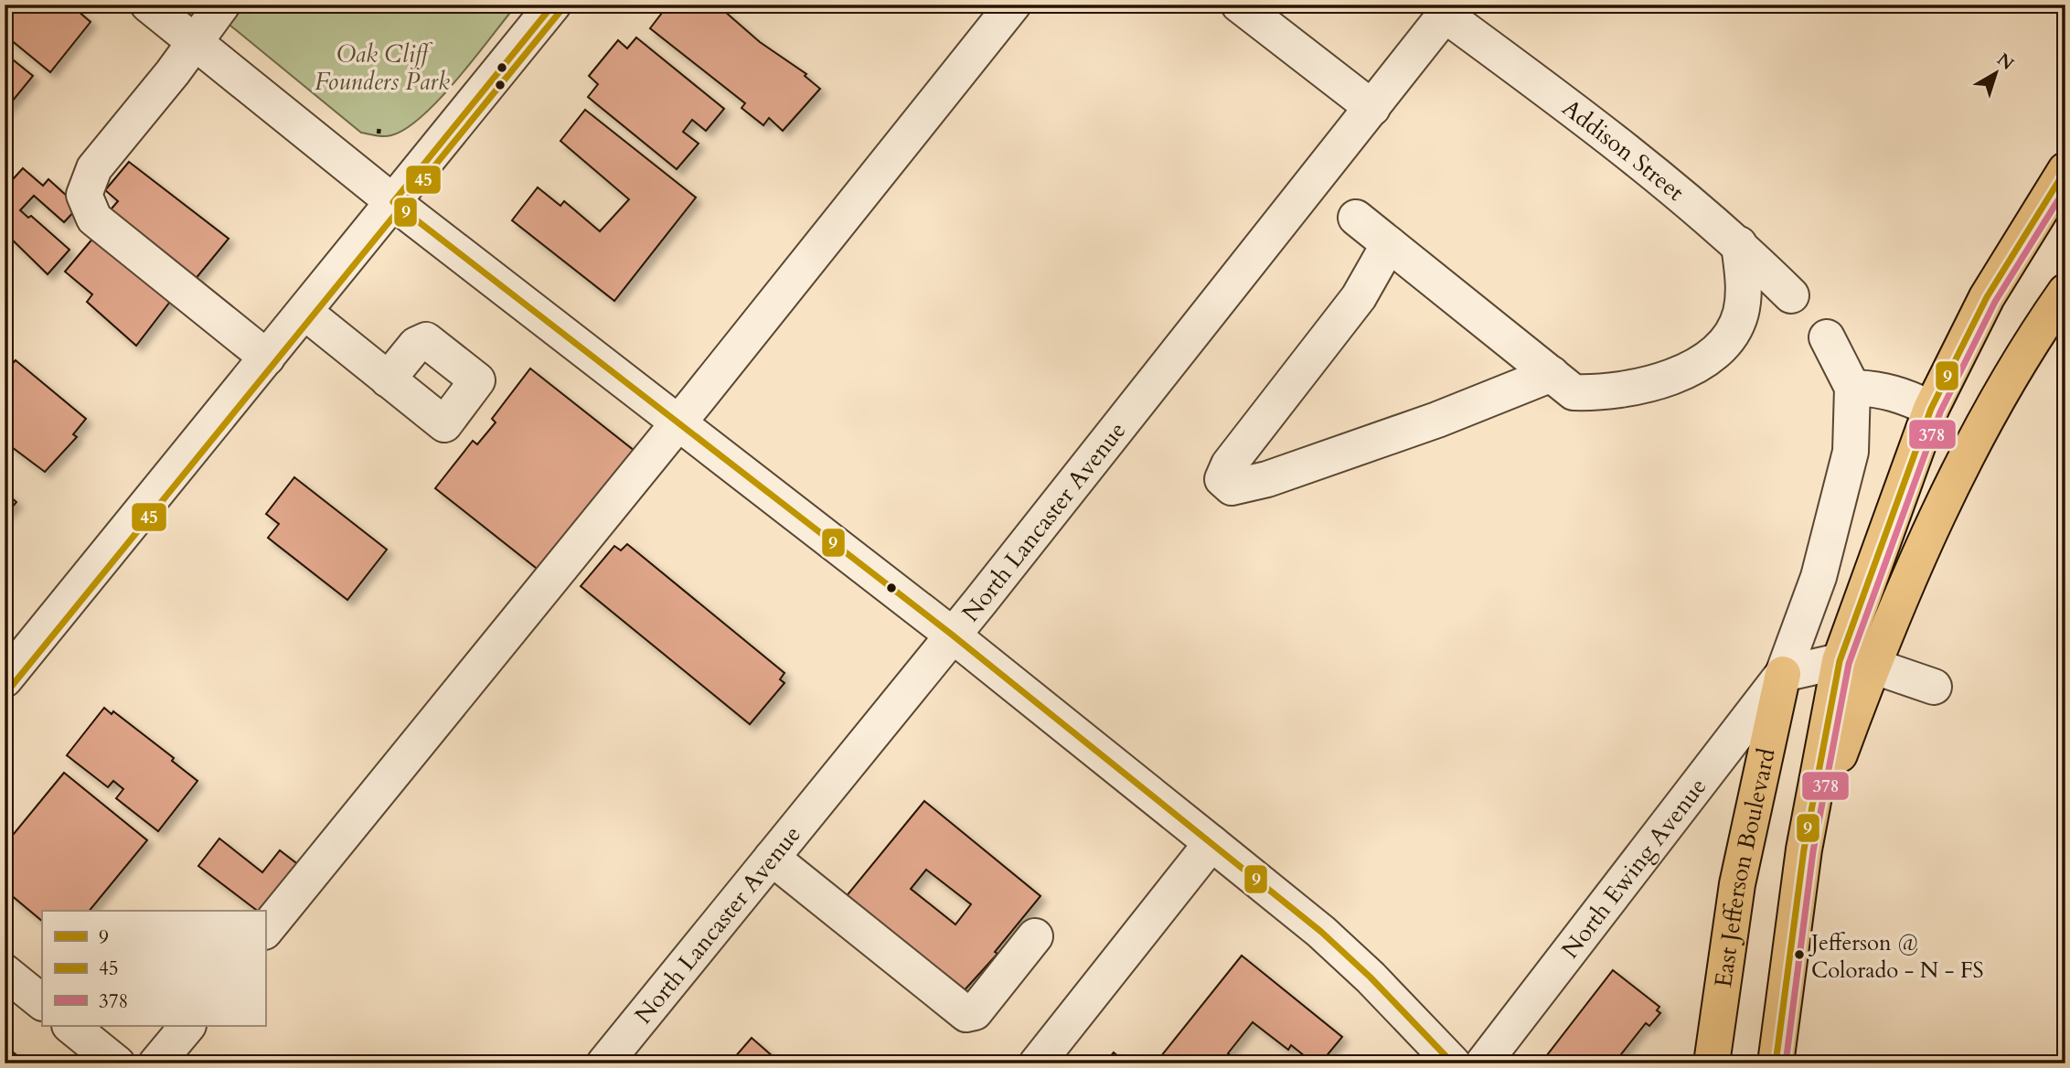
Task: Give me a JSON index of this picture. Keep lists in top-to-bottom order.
{
  "streets": {
    "main road": ["East Jefferson Boulevard"],
    "street": ["Addison Street", "North Lancaster Avenue", "North Ewing Avenue"]
  },
  "crossings": [
    ["Addison Street", "North Lancaster Avenue"],
    ["North Ewing Avenue", "East Jefferson Boulevard"]
  ],
  "parks": ["Oak Cliff Founders Park"],
  "places": ["Jefferson @ Colorado - N - FS"],
  "lines": ["transit line 9", "transit line 45", "transit line 378"],
  "legend": ["9", "45", "378"],
  "north": "top right"
}
